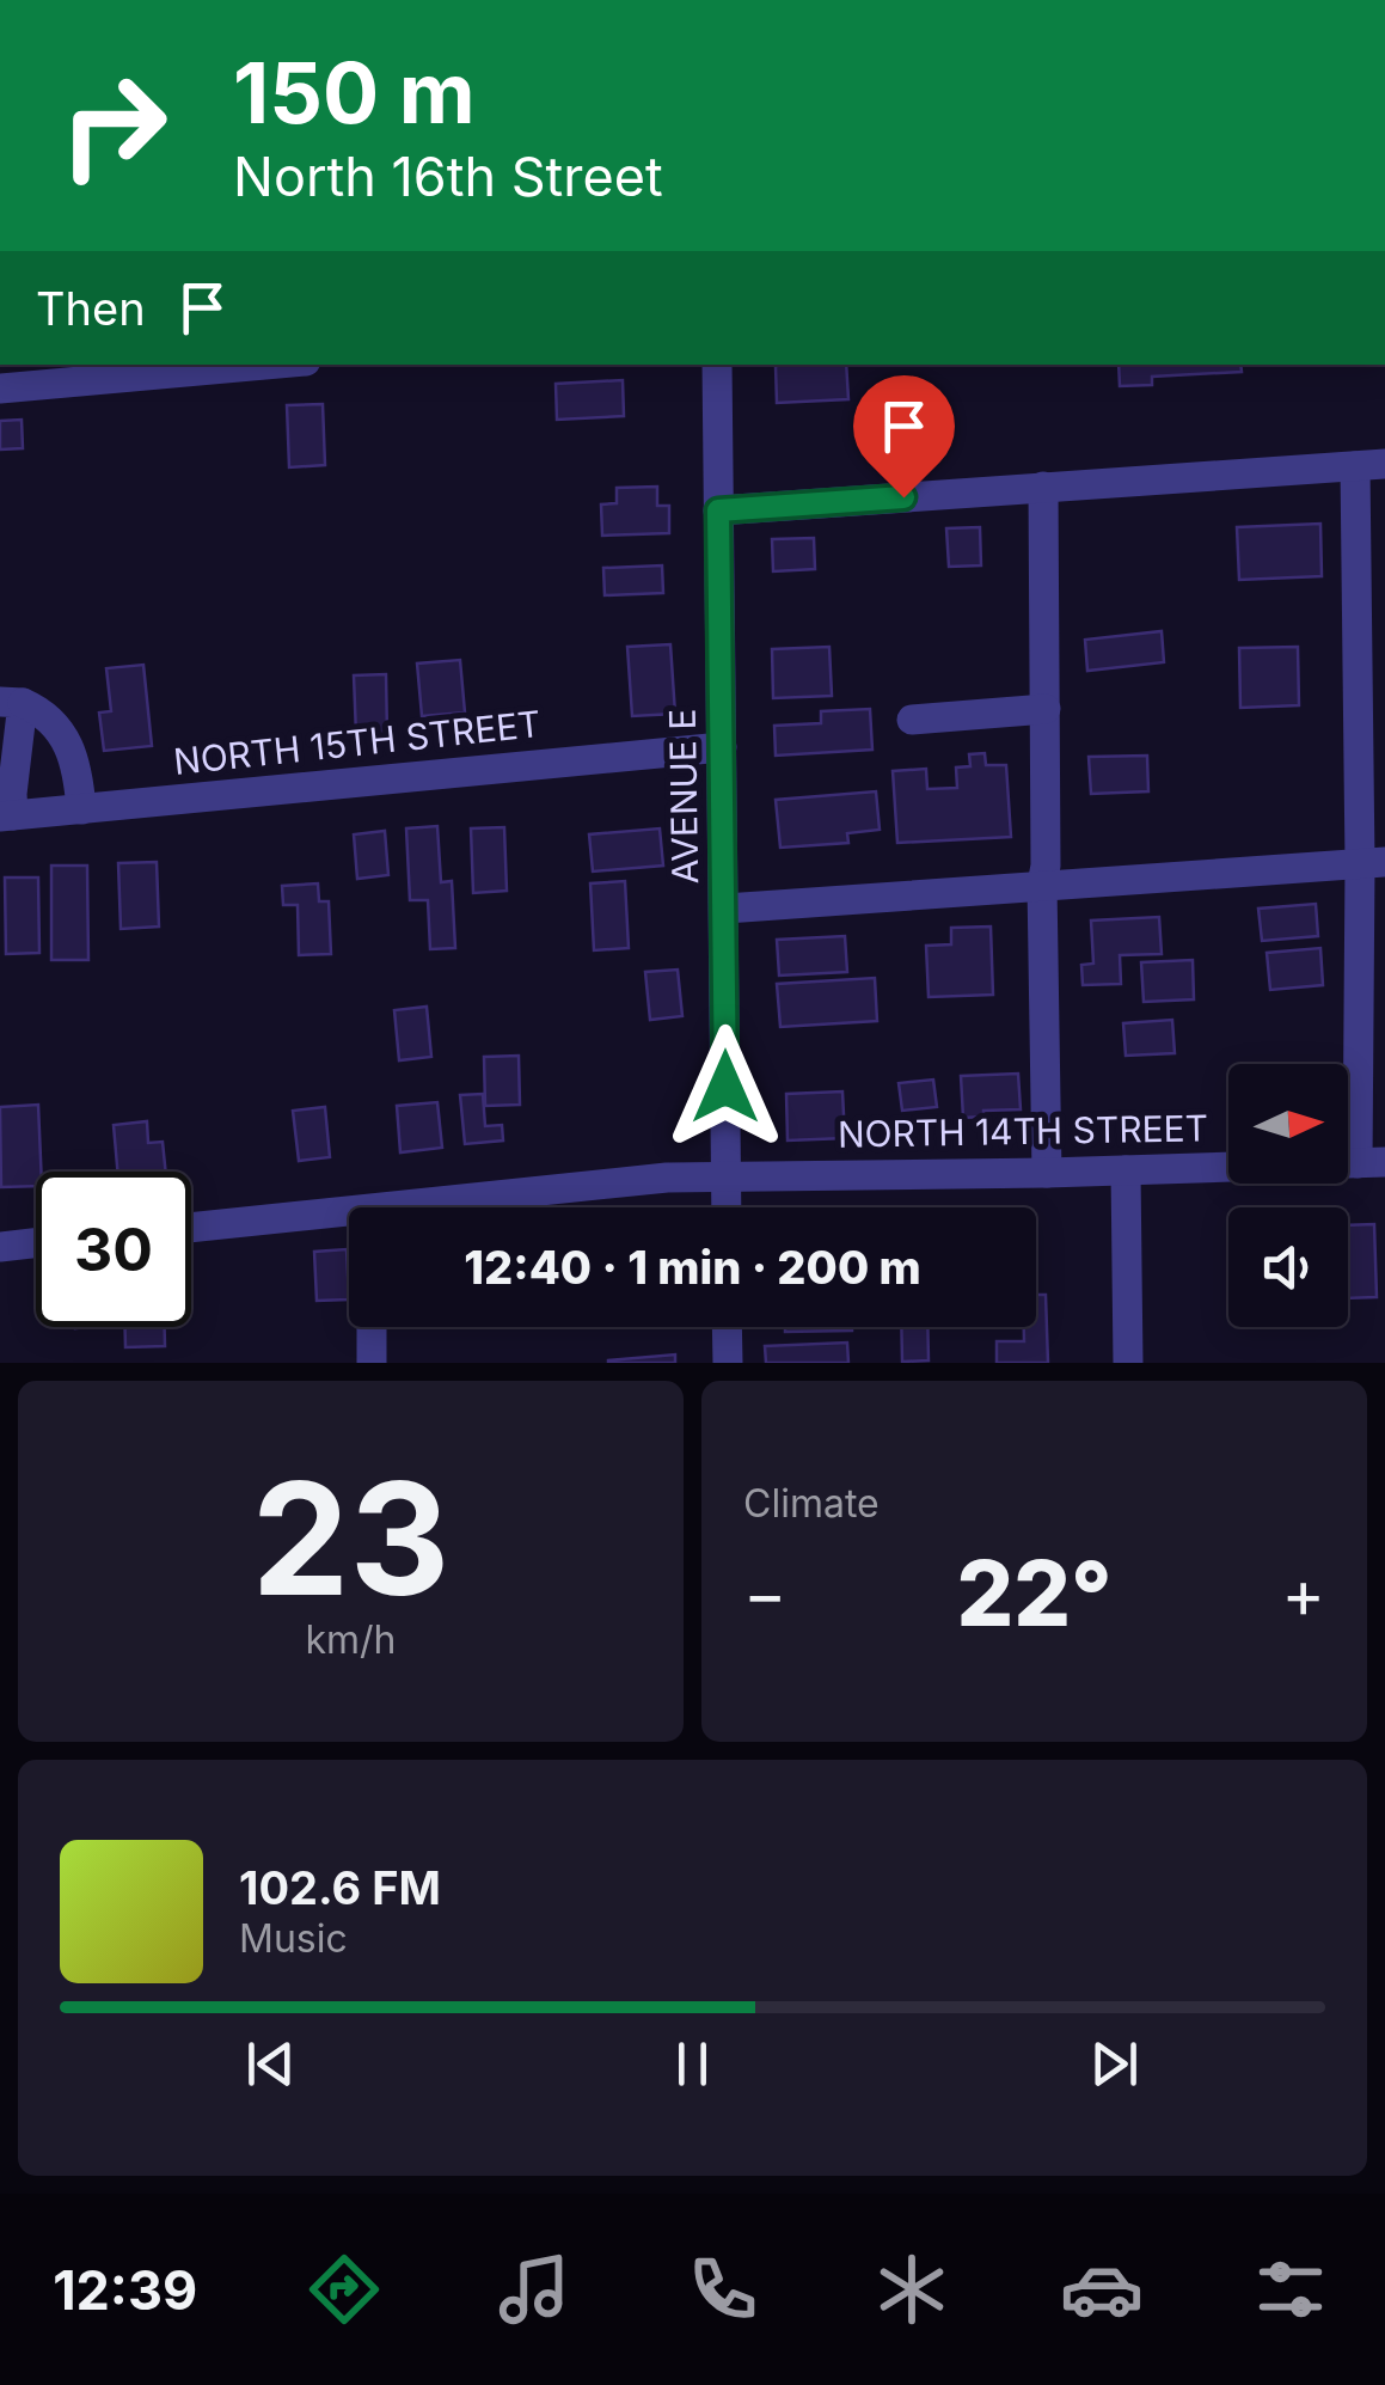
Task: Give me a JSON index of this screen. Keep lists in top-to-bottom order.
{
  "streets": {
    "street": ["NORTH 15TH STREET", "AVENUE E", "NORTH 14TH STREET"]
  },
  "crossings": [
    ["NORTH 15TH STREET", "AVENUE E"],
    ["AVENUE E", "NORTH 14TH STREET"]
  ],
  "north": "right",
  "page": {
    "turn": ["150 m", "North 16th Street"],
    "then": "Then",
    "limit": "30",
    "trip": "12:40 · 1 min · 200 m",
    "tile": [
      ["23", "km/h"],
      "Climate"
    ],
    "heat": ["−", "22°", "+"],
    "song": ["102.6 FM", "Music"],
    "tabs": "12:39"
  }
}
